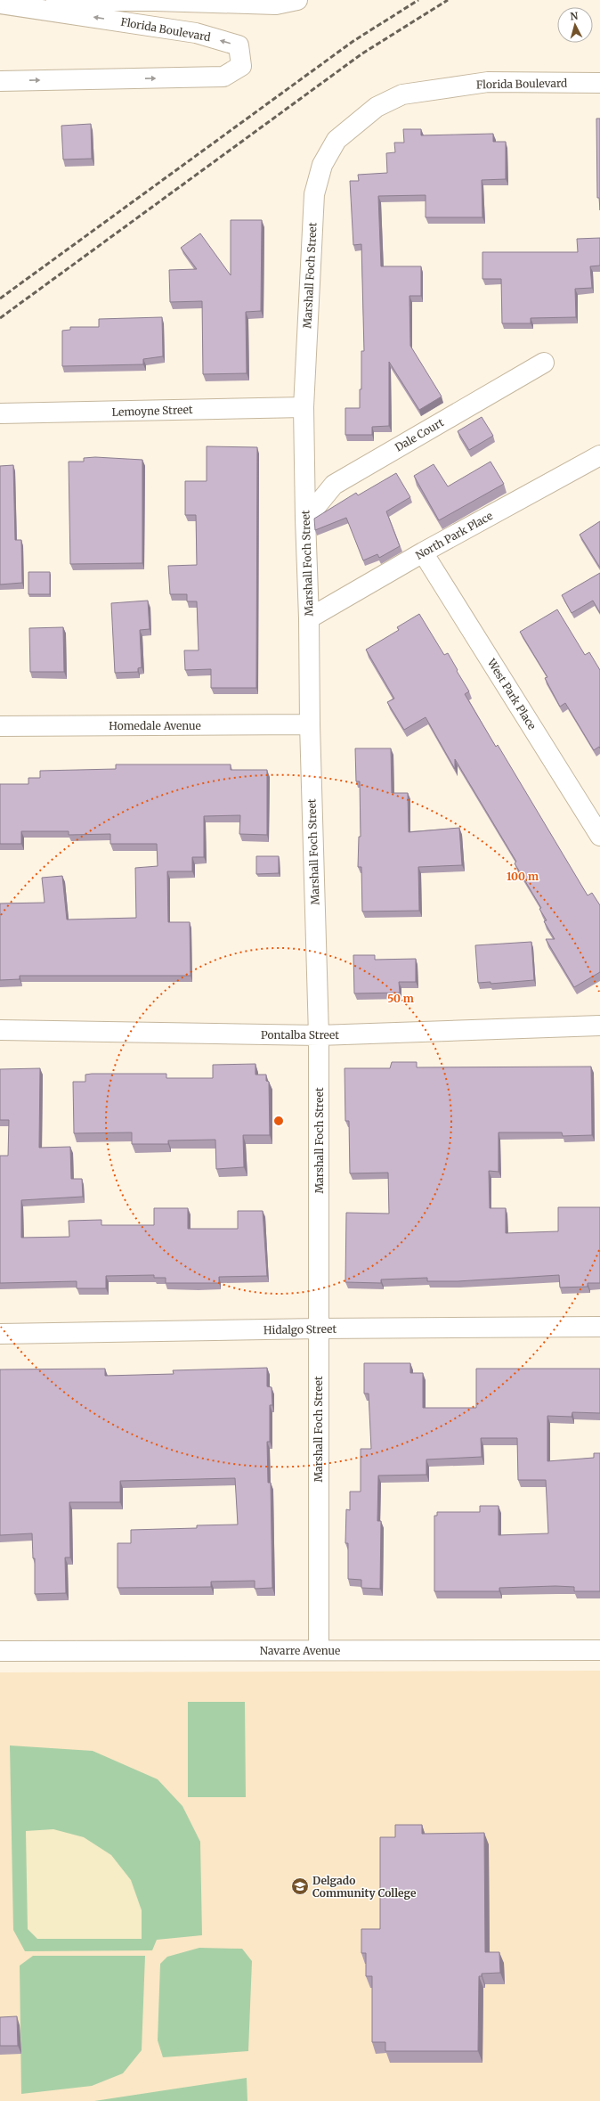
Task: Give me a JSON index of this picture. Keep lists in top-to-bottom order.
{
  "streets": {
    "street": [
      "Florida Boulevard",
      "Marshall Foch Street",
      "Lemoyne Street",
      "Dale Court",
      "North Park Place",
      "West Park Place",
      "Homedale Avenue",
      "Pontalba Street",
      "Hidalgo Street",
      "Navarre Avenue"
    ]
  },
  "crossings": [
    ["Florida Boulevard", "Marshall Foch Street"],
    ["Marshall Foch Street", "Lemoyne Street"],
    ["Marshall Foch Street", "Dale Court"],
    ["Marshall Foch Street", "North Park Place"],
    ["Marshall Foch Street", "Homedale Avenue"],
    ["Marshall Foch Street", "Pontalba Street"],
    ["Marshall Foch Street", "Hidalgo Street"],
    ["Marshall Foch Street", "Navarre Avenue"],
    ["North Park Place", "West Park Place"]
  ],
  "places": {
    "school or university": ["Delgado Community College"]
  },
  "north": "top",
  "rings": ["100 m", "50 m"]
}
